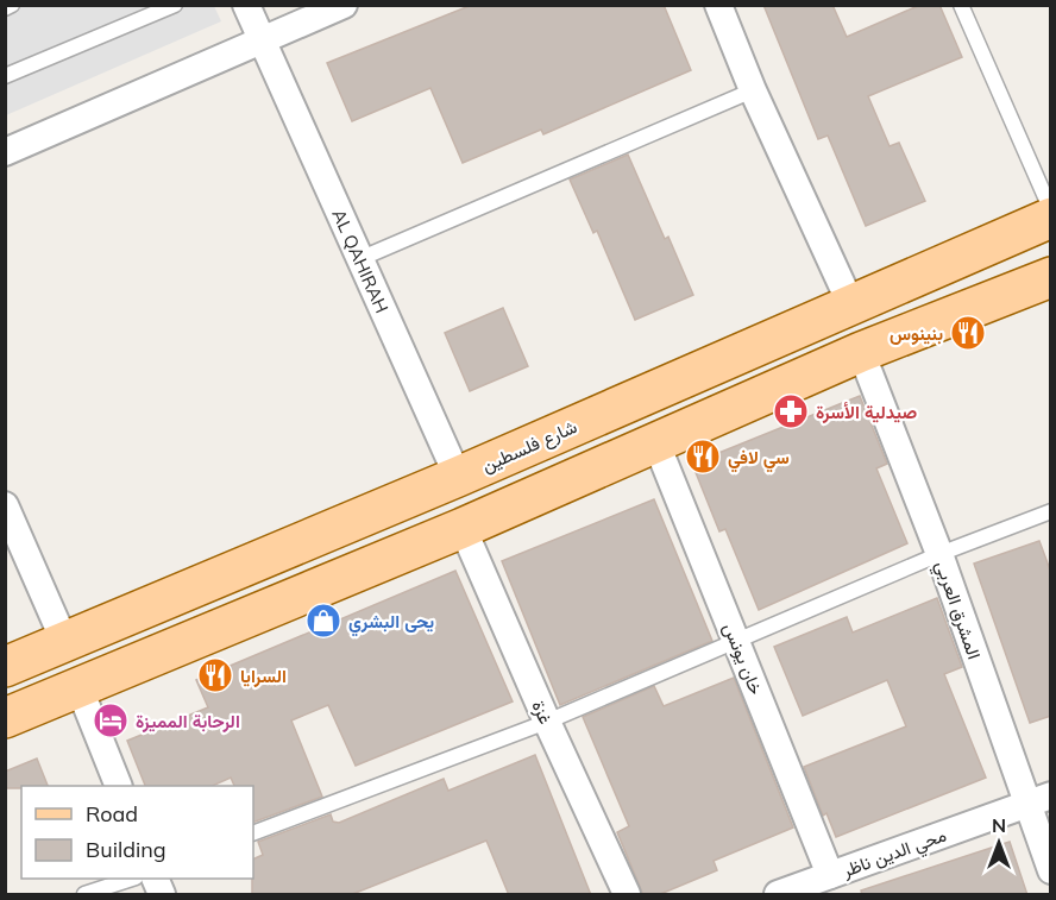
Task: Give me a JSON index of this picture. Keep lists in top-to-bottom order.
{
  "streets": {
    "main road": ["شارع فلسطين"],
    "street": [
      "AL QAHIRAH",
      "المشرق العربي",
      "خان يونس",
      "غزة",
      "محي الدين ناظر"
    ]
  },
  "crossings": [
    ["AL QAHIRAH", "شارع فلسطين"],
    ["المشرق العربي", "محي الدين ناظر"],
    ["خان يونس", "محي الدين ناظر"]
  ],
  "places": {
    "restaurant": ["بنينوس", "سي لافي", "السرايا"],
    "pharmacy": ["صيدلية الأسرة"],
    "shop": ["يحى البشري"],
    "hotel": ["الرحابة المميزة"]
  },
  "legend": ["Road", "Building"],
  "north": "top"
}
